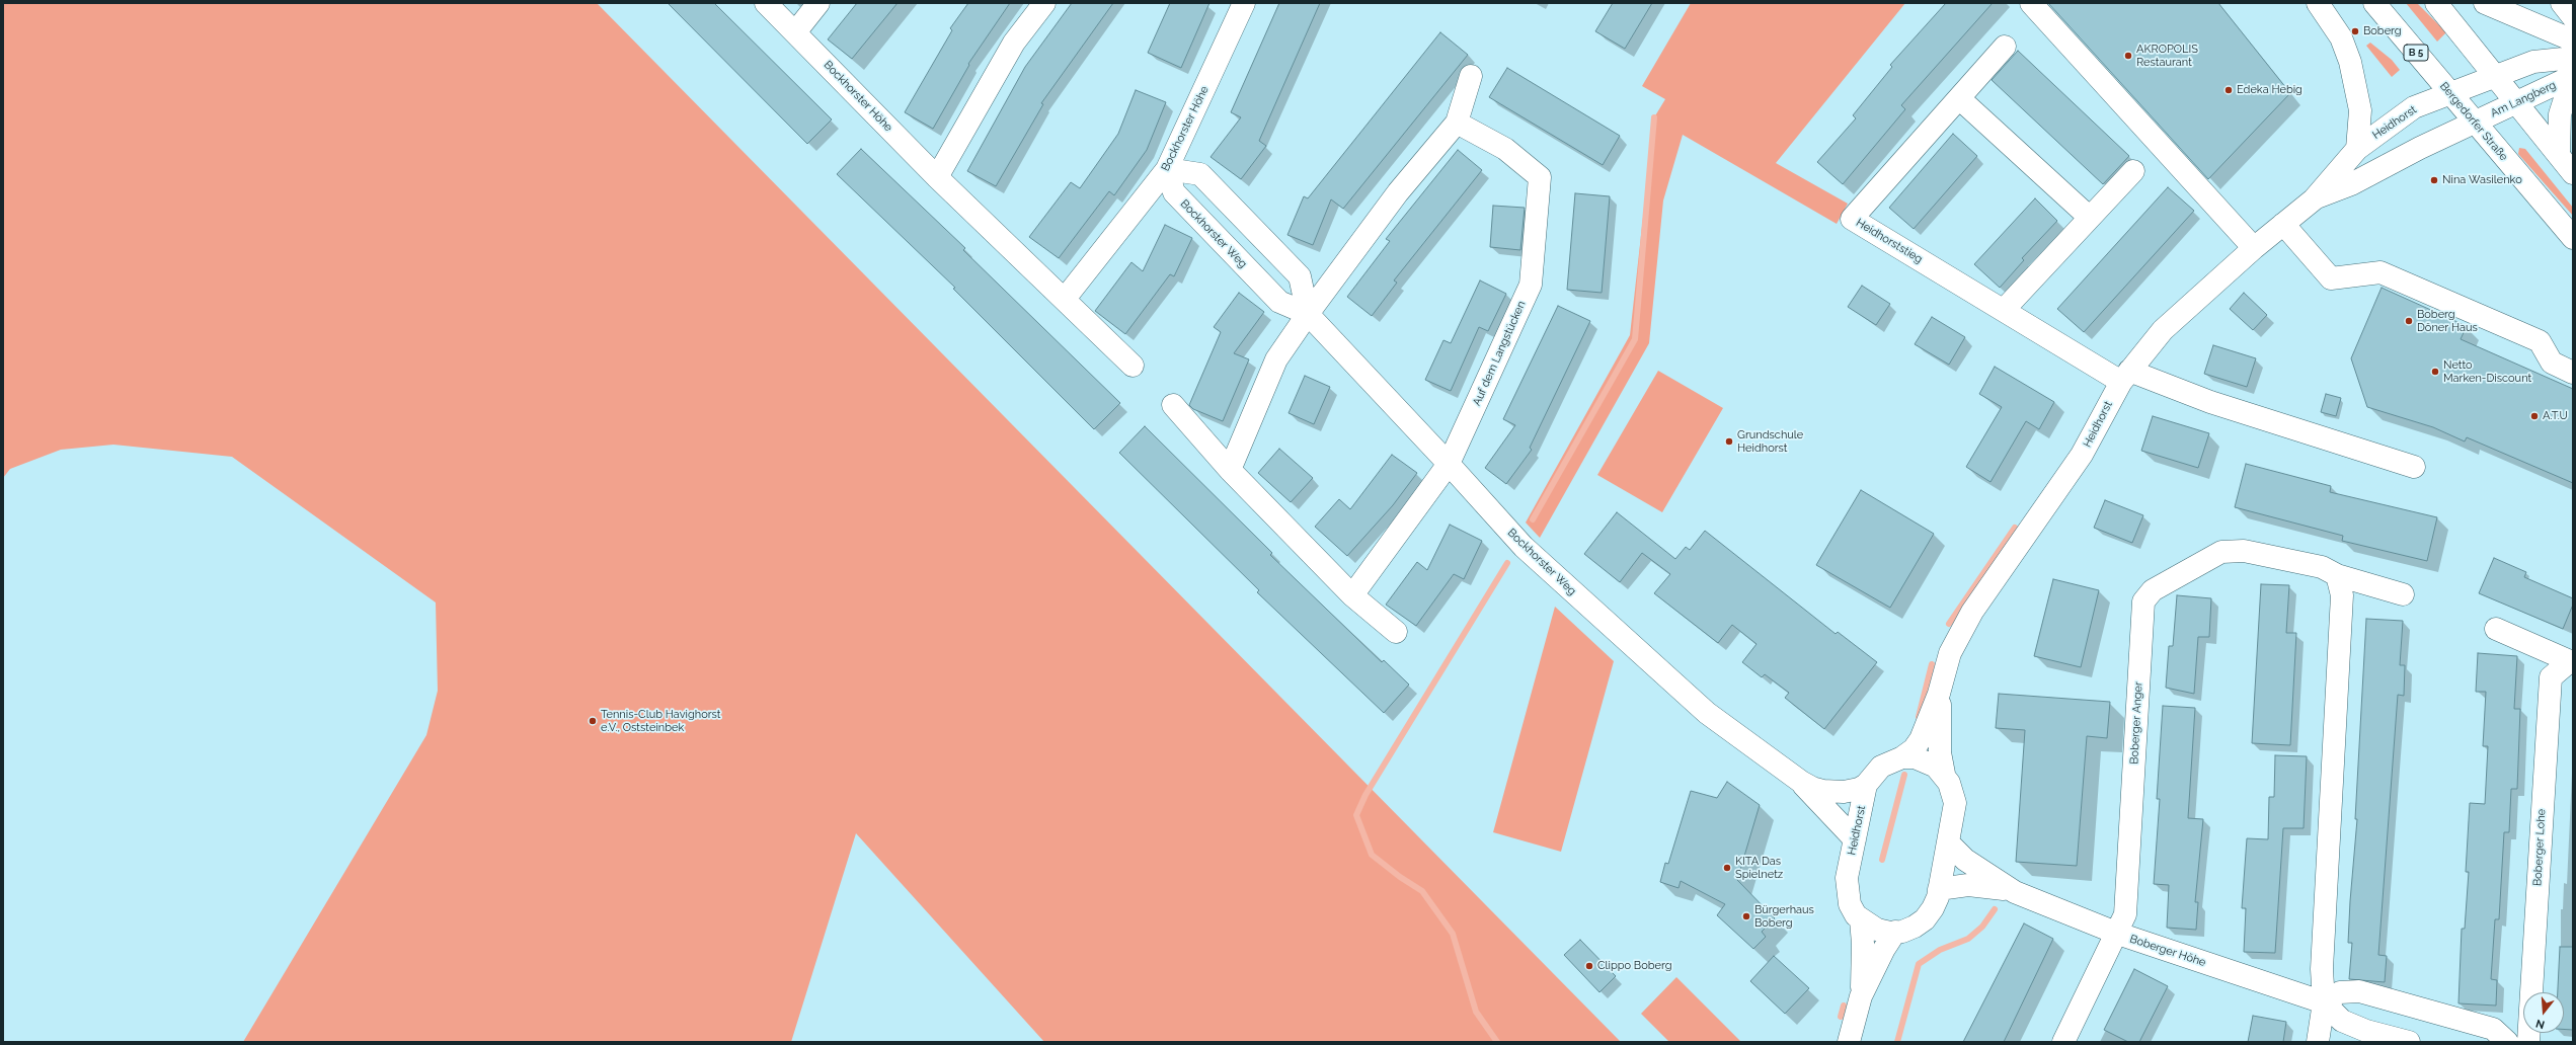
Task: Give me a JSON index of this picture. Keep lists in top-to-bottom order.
{
  "streets": {
    "street": [
      "B 5",
      "Bockhorster Höhe",
      "Am Langberg",
      "Bergedorfer Straße",
      "Heidhorst",
      "Bockhorster Weg",
      "Heidhorststieg",
      "Auf dem Langstücken",
      "Boberger Anger",
      "Boberger Lohe",
      "Boberger Höhe"
    ]
  },
  "crossings": [
    ["Bockhorster Höhe", "Bockhorster Weg"],
    ["Am Langberg", "Bergedorfer Straße"],
    ["Am Langberg", "Heidhorst"],
    ["Bergedorfer Straße", "Heidhorst"],
    ["Heidhorst", "Bockhorster Weg"],
    ["Heidhorst", "Heidhorststieg"],
    ["Heidhorst", "Boberger Höhe"],
    ["Bockhorster Weg", "Auf dem Langstücken"],
    ["Boberger Anger", "Boberger Höhe"]
  ],
  "places": [
    "Boberg",
    "AKROPOLIS Restaurant",
    "Edeka Hebig",
    "Nina Wasilenko",
    "Boberg Döner Haus",
    "Netto Marken-Discount",
    "A.T.U",
    "Grundschule Heidhorst",
    "Tennis-Club Havighorst e.V., Oststeinbek",
    "KITA Das Spielnetz",
    "Bürgerhaus Boberg",
    "Clippo Boberg"
  ],
  "north": "bottom"
}
